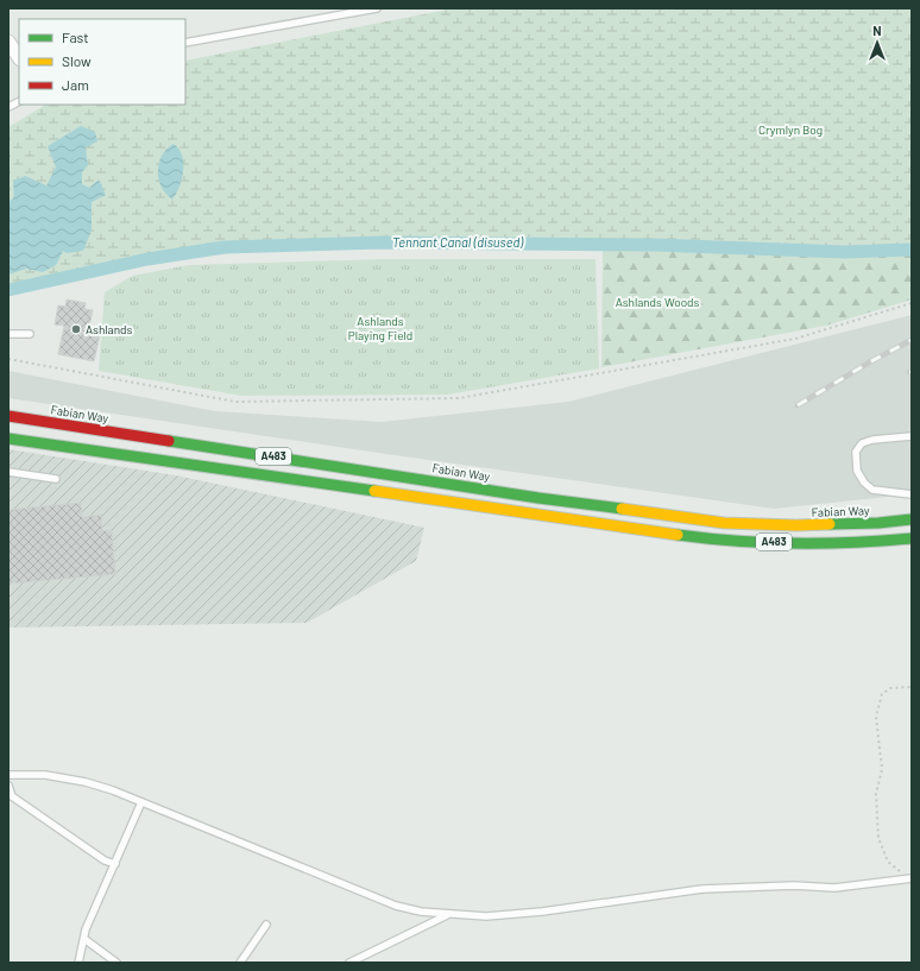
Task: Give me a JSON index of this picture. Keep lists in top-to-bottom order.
{
  "streets": {
    "highway": ["Fabian Way", "A483"]
  },
  "water": ["Tennant Canal (disused)"],
  "parks": ["Crymlyn Bog", "Ashlands Woods", "Ashlands Playing Field"],
  "places": ["Ashlands"],
  "legend": ["Fast", "Slow", "Jam"],
  "north": "top"
}
